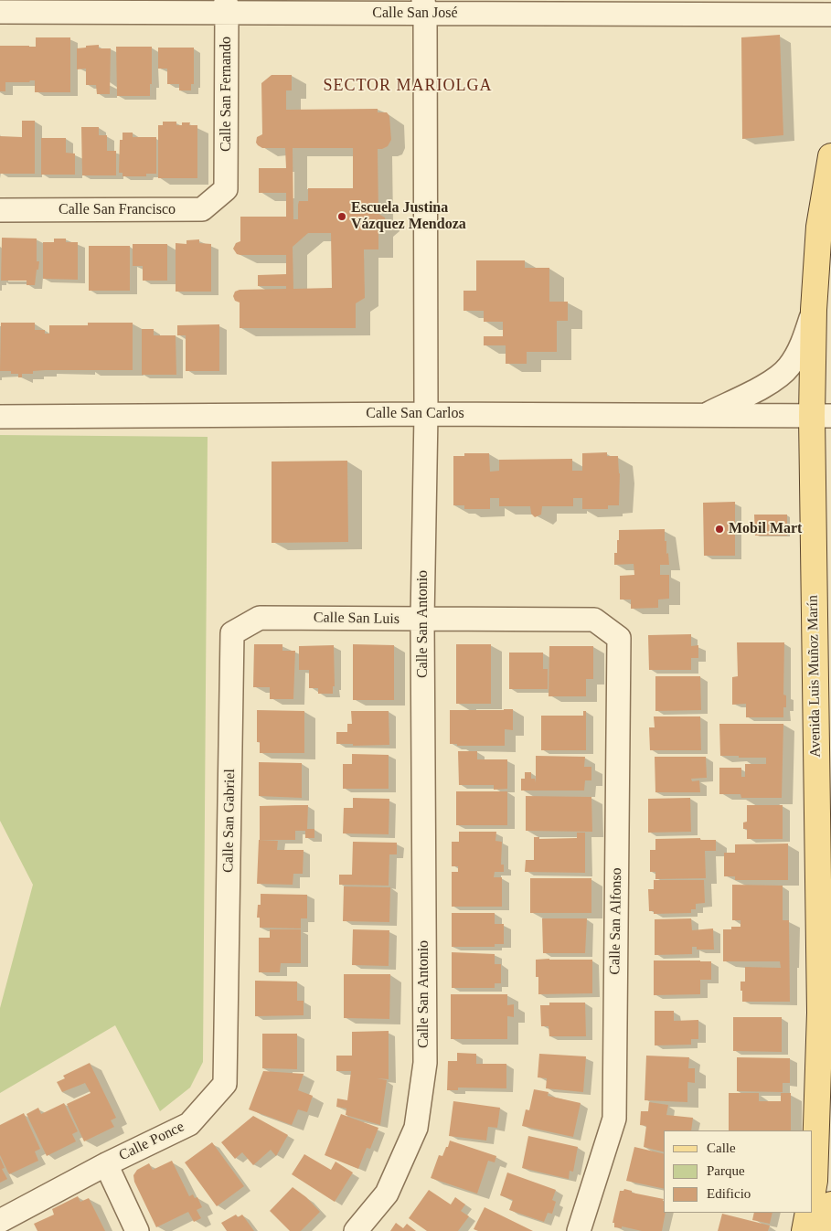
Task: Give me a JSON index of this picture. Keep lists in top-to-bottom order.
{
  "streets": {
    "main road": ["Avenida Luis Muñoz Marín"],
    "street": [
      "Calle San José",
      "Calle San Fernando",
      "Calle San Francisco",
      "Calle San Carlos",
      "Calle San Luis",
      "Calle San Antonio",
      "Calle San Gabriel",
      "Calle San Alfonso",
      "Calle Ponce"
    ]
  },
  "crossings": [
    ["Calle San José", "Calle San Fernando"],
    ["Calle San José", "Calle San Antonio"],
    ["Calle San Fernando", "Calle San Francisco"],
    ["Calle San Carlos", "Calle San Antonio"],
    ["Calle San Carlos", "Avenida Luis Muñoz Marín"],
    ["Calle San Luis", "Calle San Antonio"],
    ["Calle San Luis", "Calle San Gabriel"],
    ["Calle San Luis", "Calle San Alfonso"],
    ["Calle San Gabriel", "Calle Ponce"]
  ],
  "districts": ["SECTOR MARIOLGA"],
  "places": ["Escuela Justina Vázquez Mendoza", "Mobil Mart"],
  "legend": ["Calle", "Parque", "Edificio"]
}
